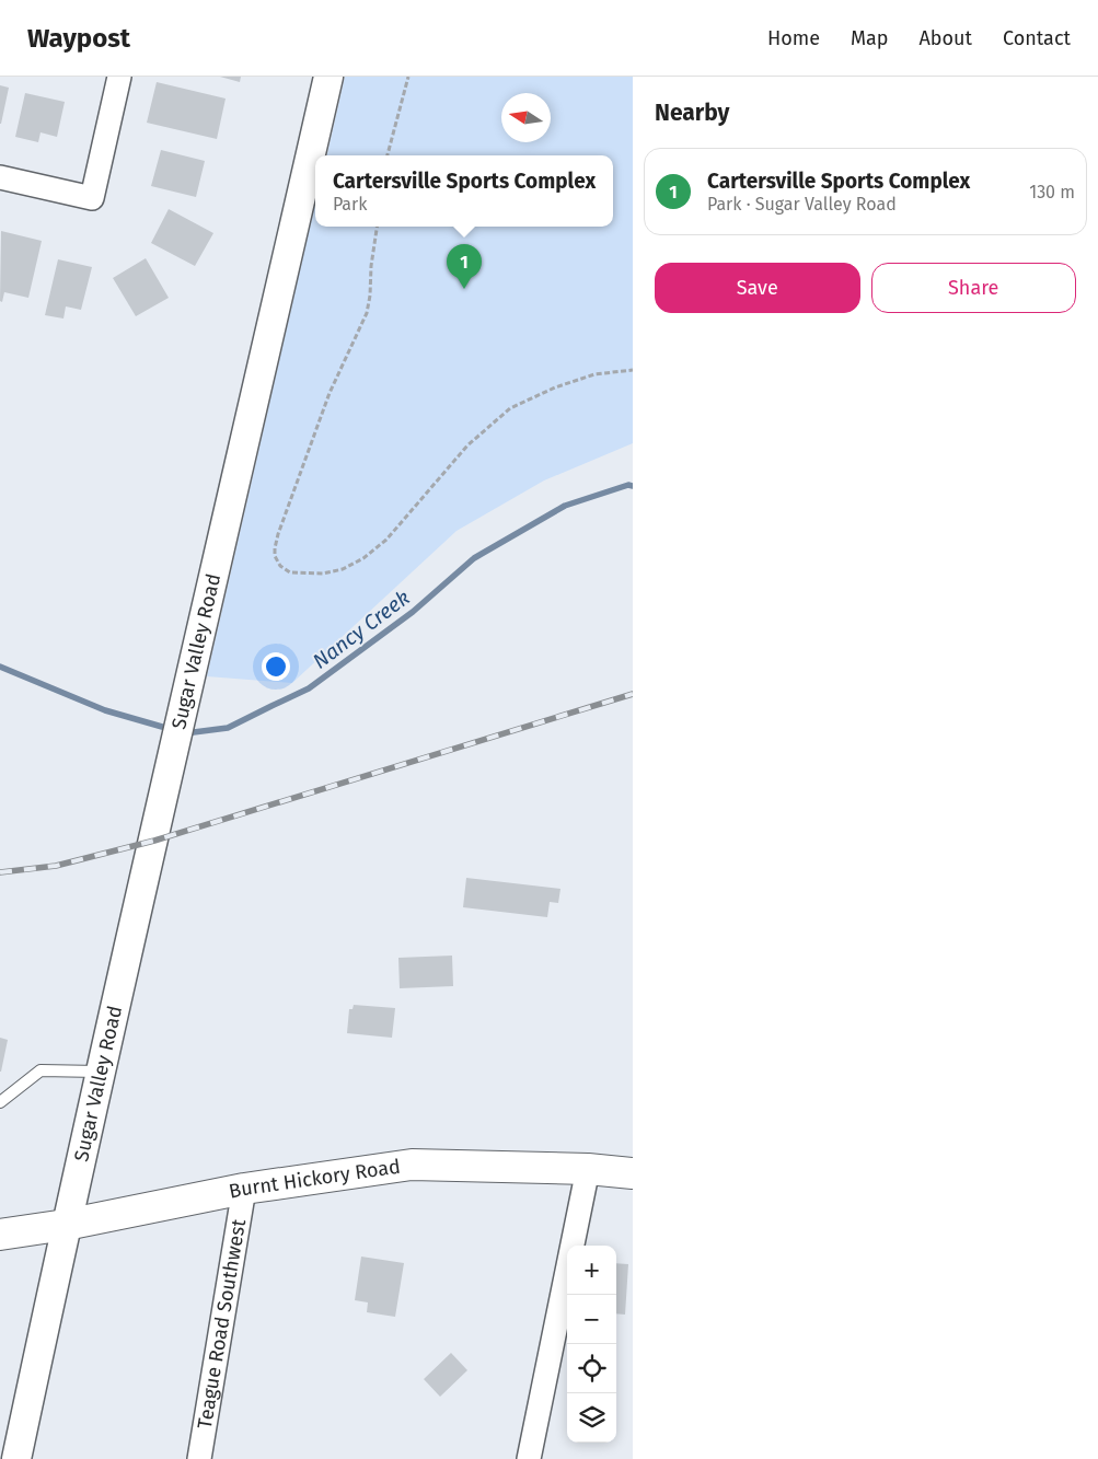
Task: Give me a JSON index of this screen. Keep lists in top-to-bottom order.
{
  "streets": {
    "main road": ["Burnt Hickory Road"],
    "street": ["Sugar Valley Road", "Teague Road Southwest"]
  },
  "crossings": [
    ["Sugar Valley Road", "Burnt Hickory Road"],
    ["Burnt Hickory Road", "Teague Road Southwest"]
  ],
  "water": ["Nancy Creek"],
  "north": "left",
  "page": {
    "header": "Waypost",
    "nav": [
      "Home",
      "Map",
      "About",
      "Contact"
    ],
    "heading": "Nearby",
    "list": [
      {
        "mark": "1",
        "name": "Cartersville Sports Complex",
        "note": "Park · Sugar Valley Road",
        "value": "130 m"
      }
    ],
    "popup": ["Cartersville Sports Complex", "Park"],
    "pins": "1",
    "buttons": ["Save", "Share"],
    "map_buttons": ["+", "−"]
  }
}
